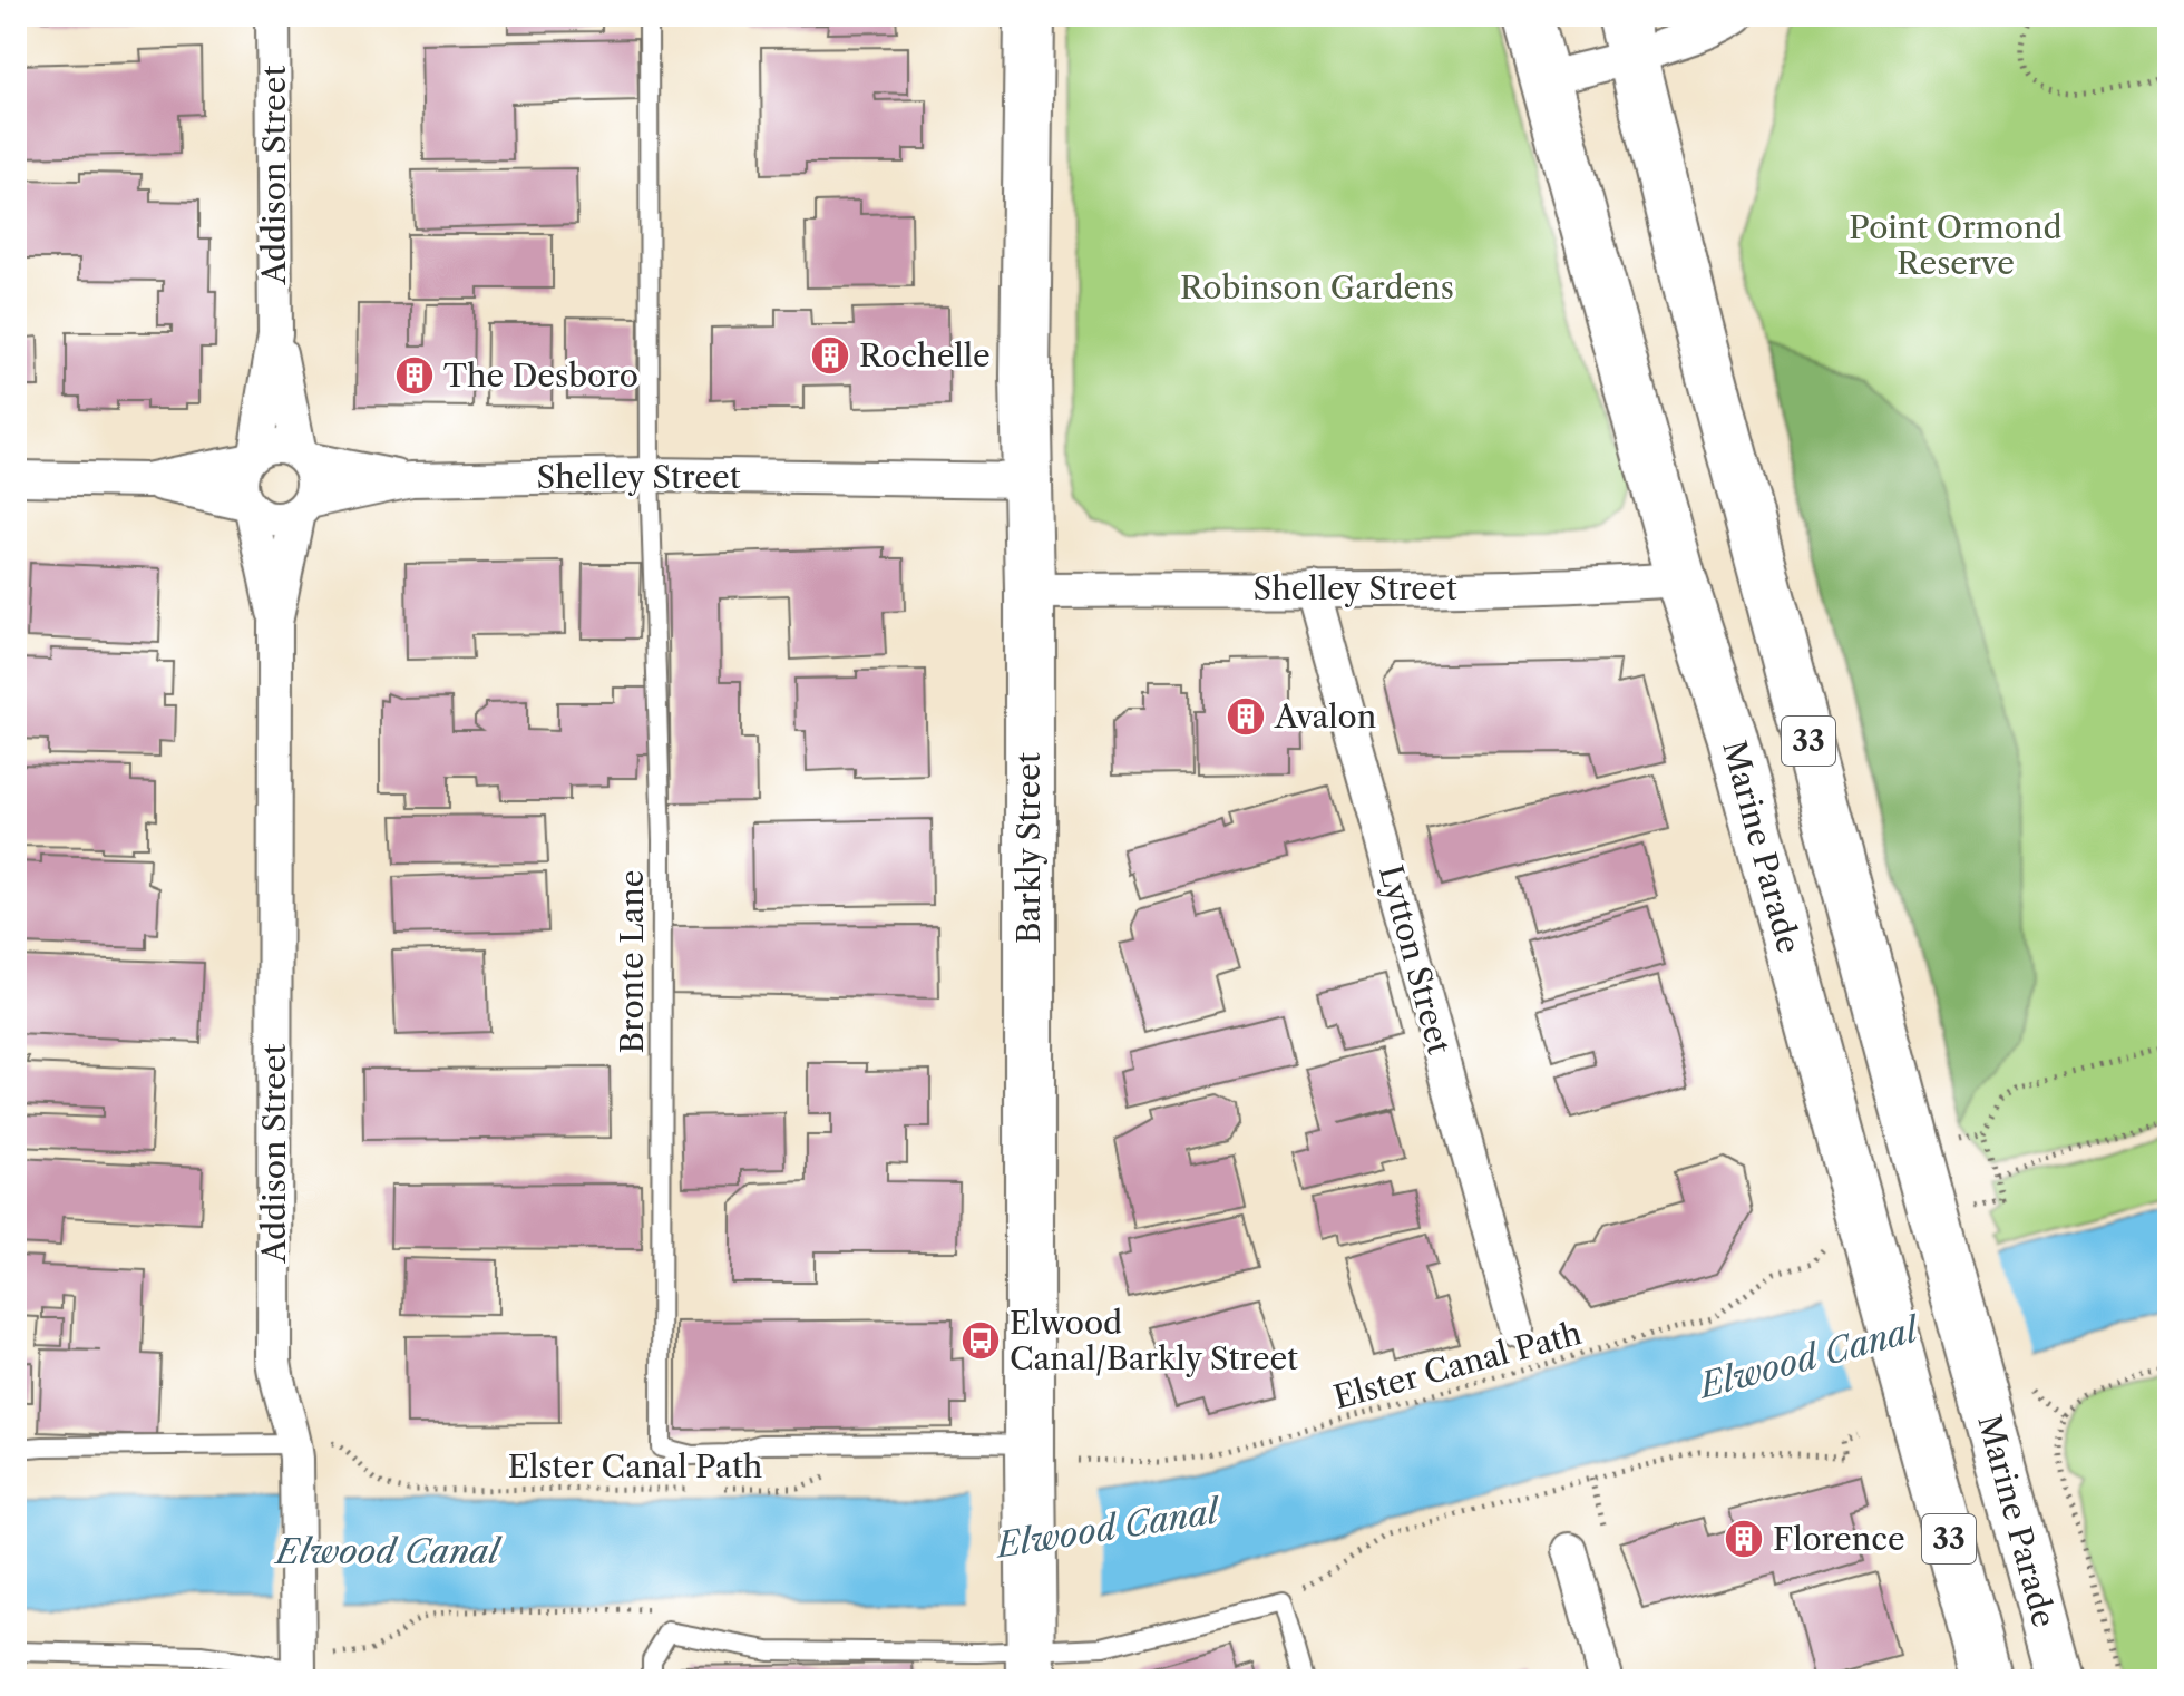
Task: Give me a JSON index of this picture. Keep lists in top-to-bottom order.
{
  "streets": {
    "main road": ["33", "Marine Parade", "Barkly Street"],
    "street": ["Addison Street", "Shelley Street", "Lytton Street"],
    "lane": ["Bronte Lane"],
    "path": ["Elster Canal Path"]
  },
  "crossings": [
    ["Addison Street", "Shelley Street"],
    ["Addison Street", "Elster Canal Path"],
    ["Shelley Street", "Marine Parade"],
    ["Shelley Street", "Barkly Street"],
    ["Shelley Street", "Lytton Street"],
    ["Shelley Street", "Bronte Lane"],
    ["Barkly Street", "Bronte Lane"],
    ["Barkly Street", "Elster Canal Path"],
    ["Bronte Lane", "Elster Canal Path"]
  ],
  "water": ["Elwood Canal"],
  "parks": ["Point Ormond Reserve", "Robinson Gardens"],
  "places": {
    "building": [
      "Rochelle",
      "The Desboro",
      "Avalon",
      "Florence"
    ],
    "bus stop": ["Elwood Canal/Barkly Street"]
  }
}
